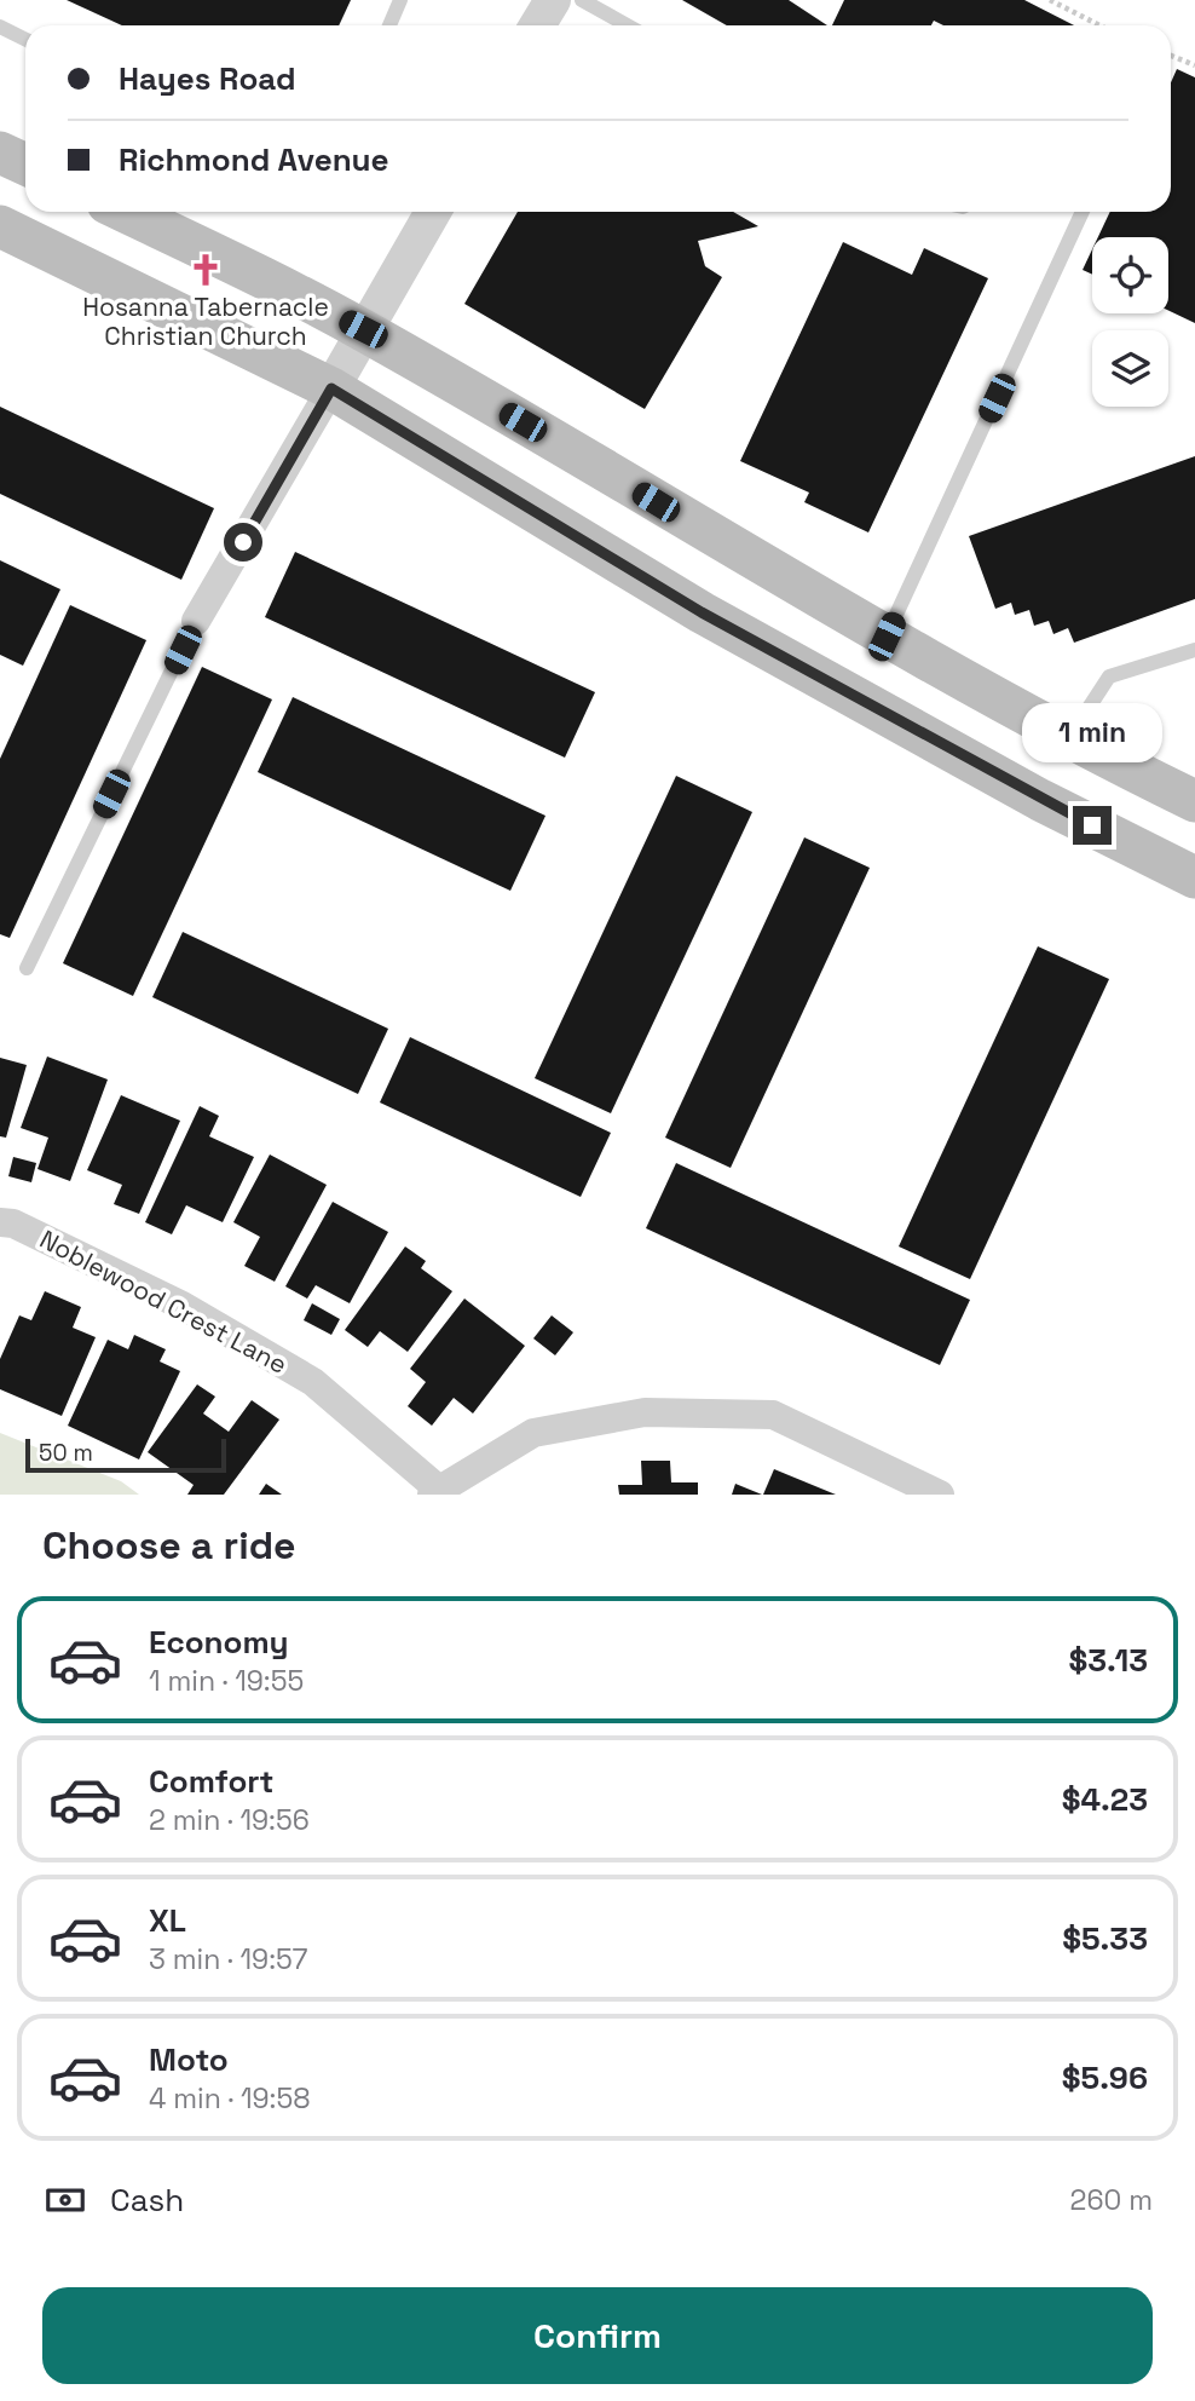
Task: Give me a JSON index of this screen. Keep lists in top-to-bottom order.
{
  "streets": {
    "street": ["Noblewood Crest Lane"]
  },
  "places": {
    "church": ["Hosanna Tabernacle Christian Church"]
  },
  "scale_bar": "50 m",
  "page": {
    "banner": ["Hayes Road", "Richmond Avenue"],
    "bubble": "1 min",
    "scale": "50 m",
    "heading": "Choose a ride",
    "list": [
      {
        "name": "Economy",
        "note": "1 min · 19:55",
        "value": "$3.13"
      },
      {
        "name": "Comfort",
        "note": "2 min · 19:56",
        "value": "$4.23"
      },
      {
        "name": "XL",
        "note": "3 min · 19:57",
        "value": "$5.33"
      },
      {
        "name": "Moto",
        "note": "4 min · 19:58",
        "value": "$5.96"
      }
    ],
    "pay": ["Cash", "260 m"],
    "buttons": "Confirm"
  }
}
